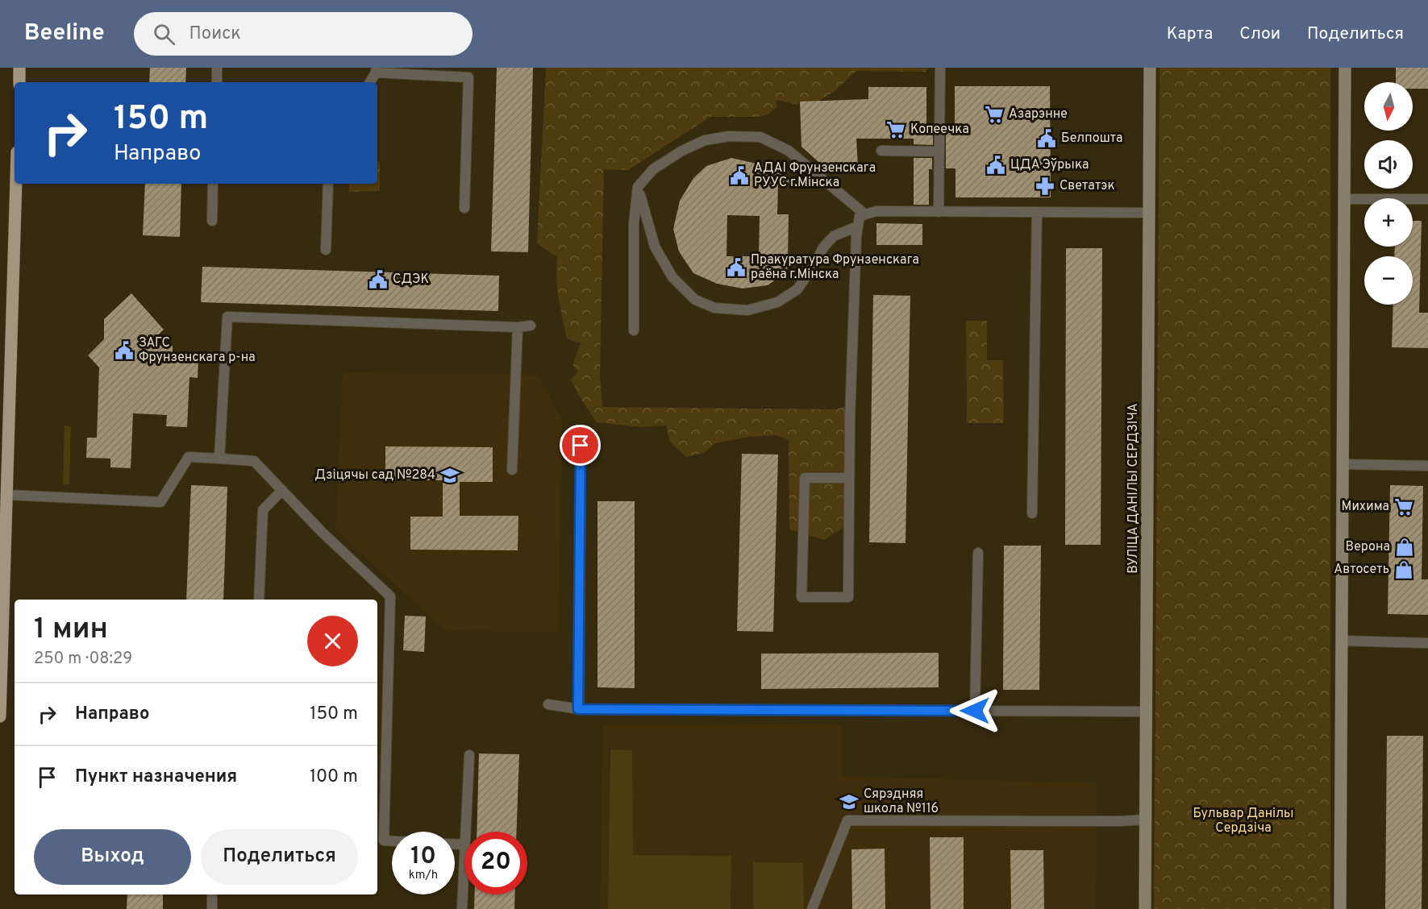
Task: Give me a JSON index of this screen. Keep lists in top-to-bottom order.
{
  "streets": {
    "street": ["ВУЛІЦА ДАНІЛЫ СЕРДЗІЧА"]
  },
  "parks": ["Бульвар Данілы Сердзіча"],
  "places": {
    "supermarket": ["Азарэнне", "Копеечка", "Михима"],
    "public building": [
      "Белпошта",
      "ЦДА Эўрыка",
      "АДАІ Фрунзенскага РУУС г.Мінска",
      "Пракуратура Фрунзенскага раёна г.Мінска",
      "СДЭК",
      "ЗАГС Фрунзенскага р-на"
    ],
    "pharmacy": ["Светатэк"],
    "school or university": ["Дзіцячы сад №284", "Сярэдняя школа №116"],
    "shop": ["Верона", "Автосеть"]
  },
  "north": "bottom",
  "page": {
    "header": "Beeline",
    "search": "Поиск",
    "nav": ["Карта", "Слои", "Поделиться"],
    "map_buttons": ["+", "−"],
    "turn": ["150 m", "Направо"],
    "heading": ["1 мин", "250 m · 08:29"],
    "list": [
      {
        "name": "Направо",
        "value": "150 m"
      },
      {
        "name": "Пункт назначения",
        "value": "100 m"
      }
    ],
    "buttons": ["Выход", "Поделиться"],
    "speed": "10 km/h",
    "limit": "20"
  }
}
